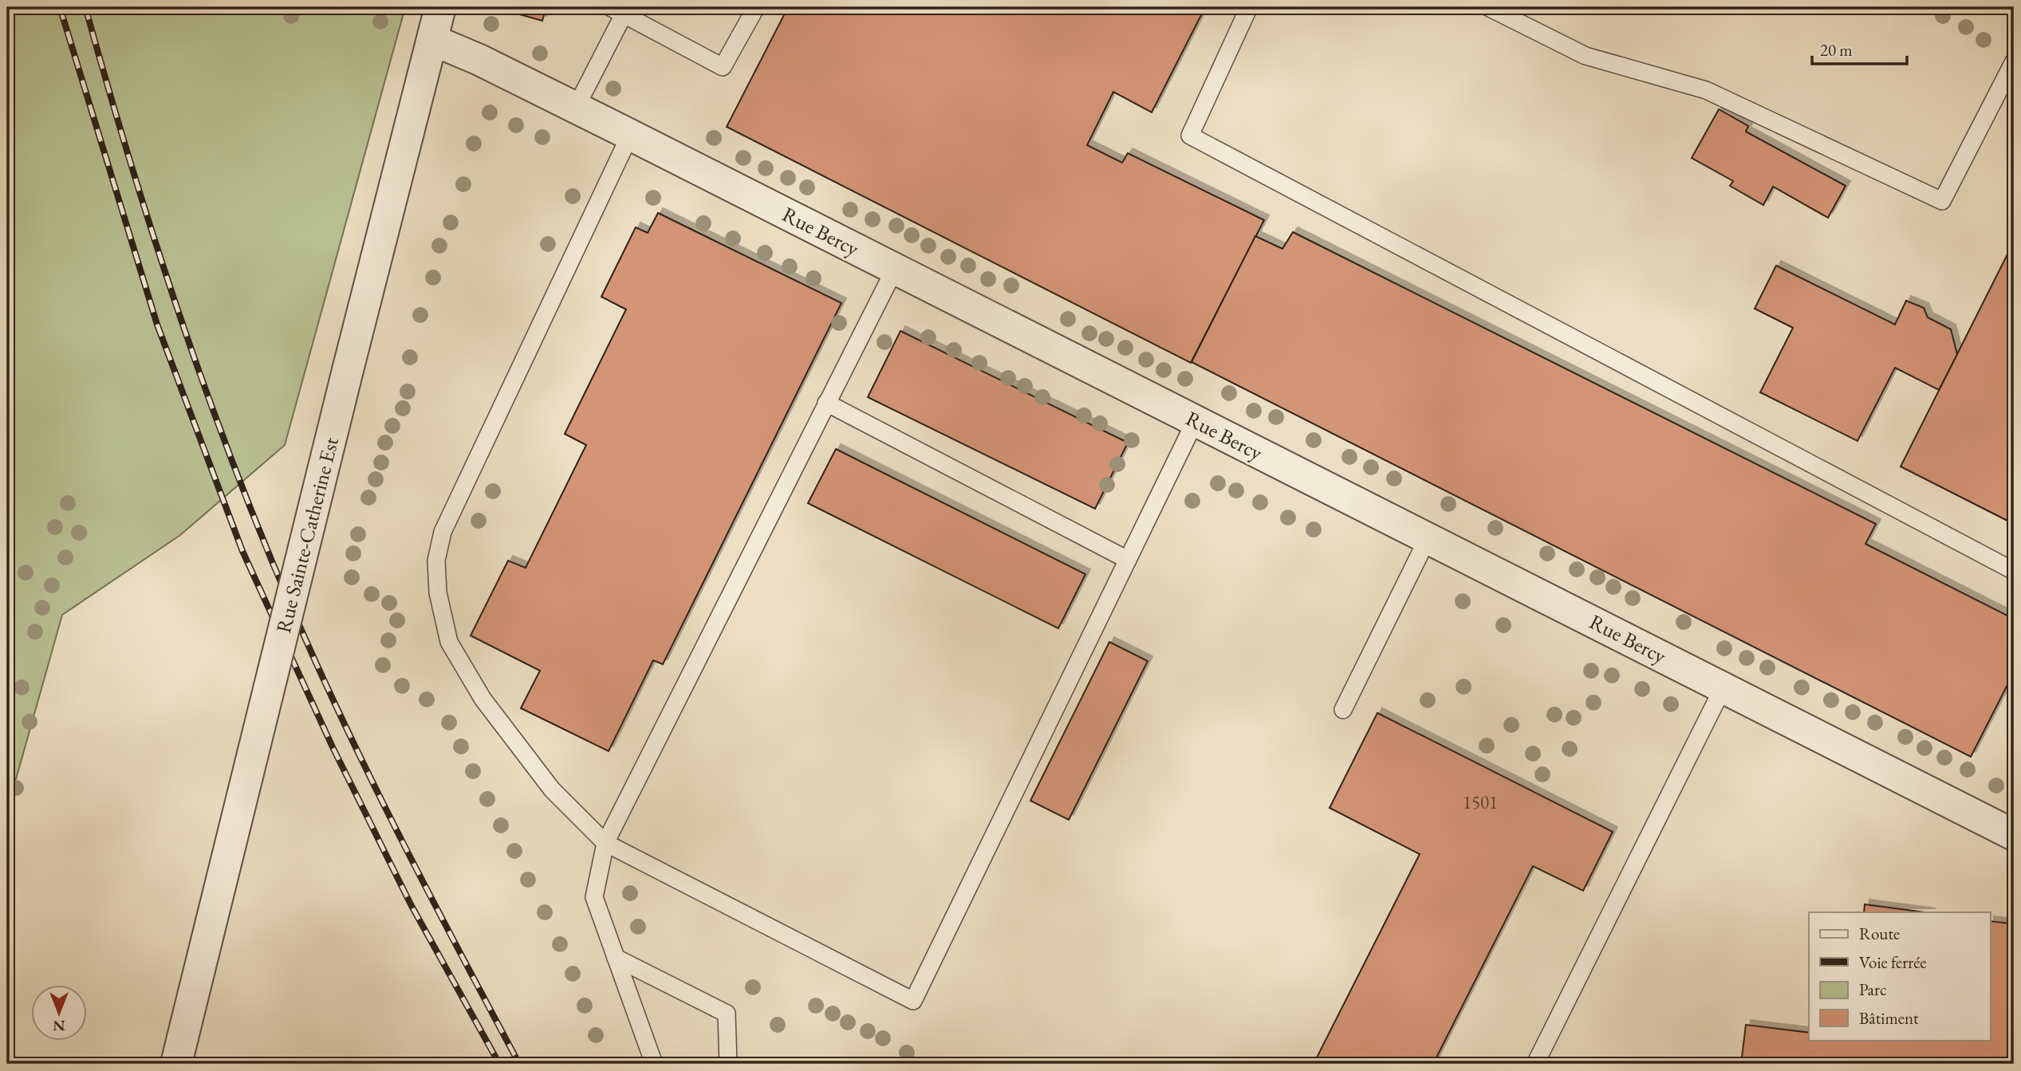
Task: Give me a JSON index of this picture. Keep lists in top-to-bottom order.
{
  "streets": {
    "street": ["Rue Bercy", "Rue Sainte-Catherine Est"]
  },
  "crossings": [
    ["Rue Bercy", "Rue Sainte-Catherine Est"]
  ],
  "house_numbers": ["1501"],
  "legend": [
    "Route",
    "Voie ferrée",
    "Parc",
    "Bâtiment"
  ],
  "scale_bar": "20 m",
  "north": "bottom"
}
